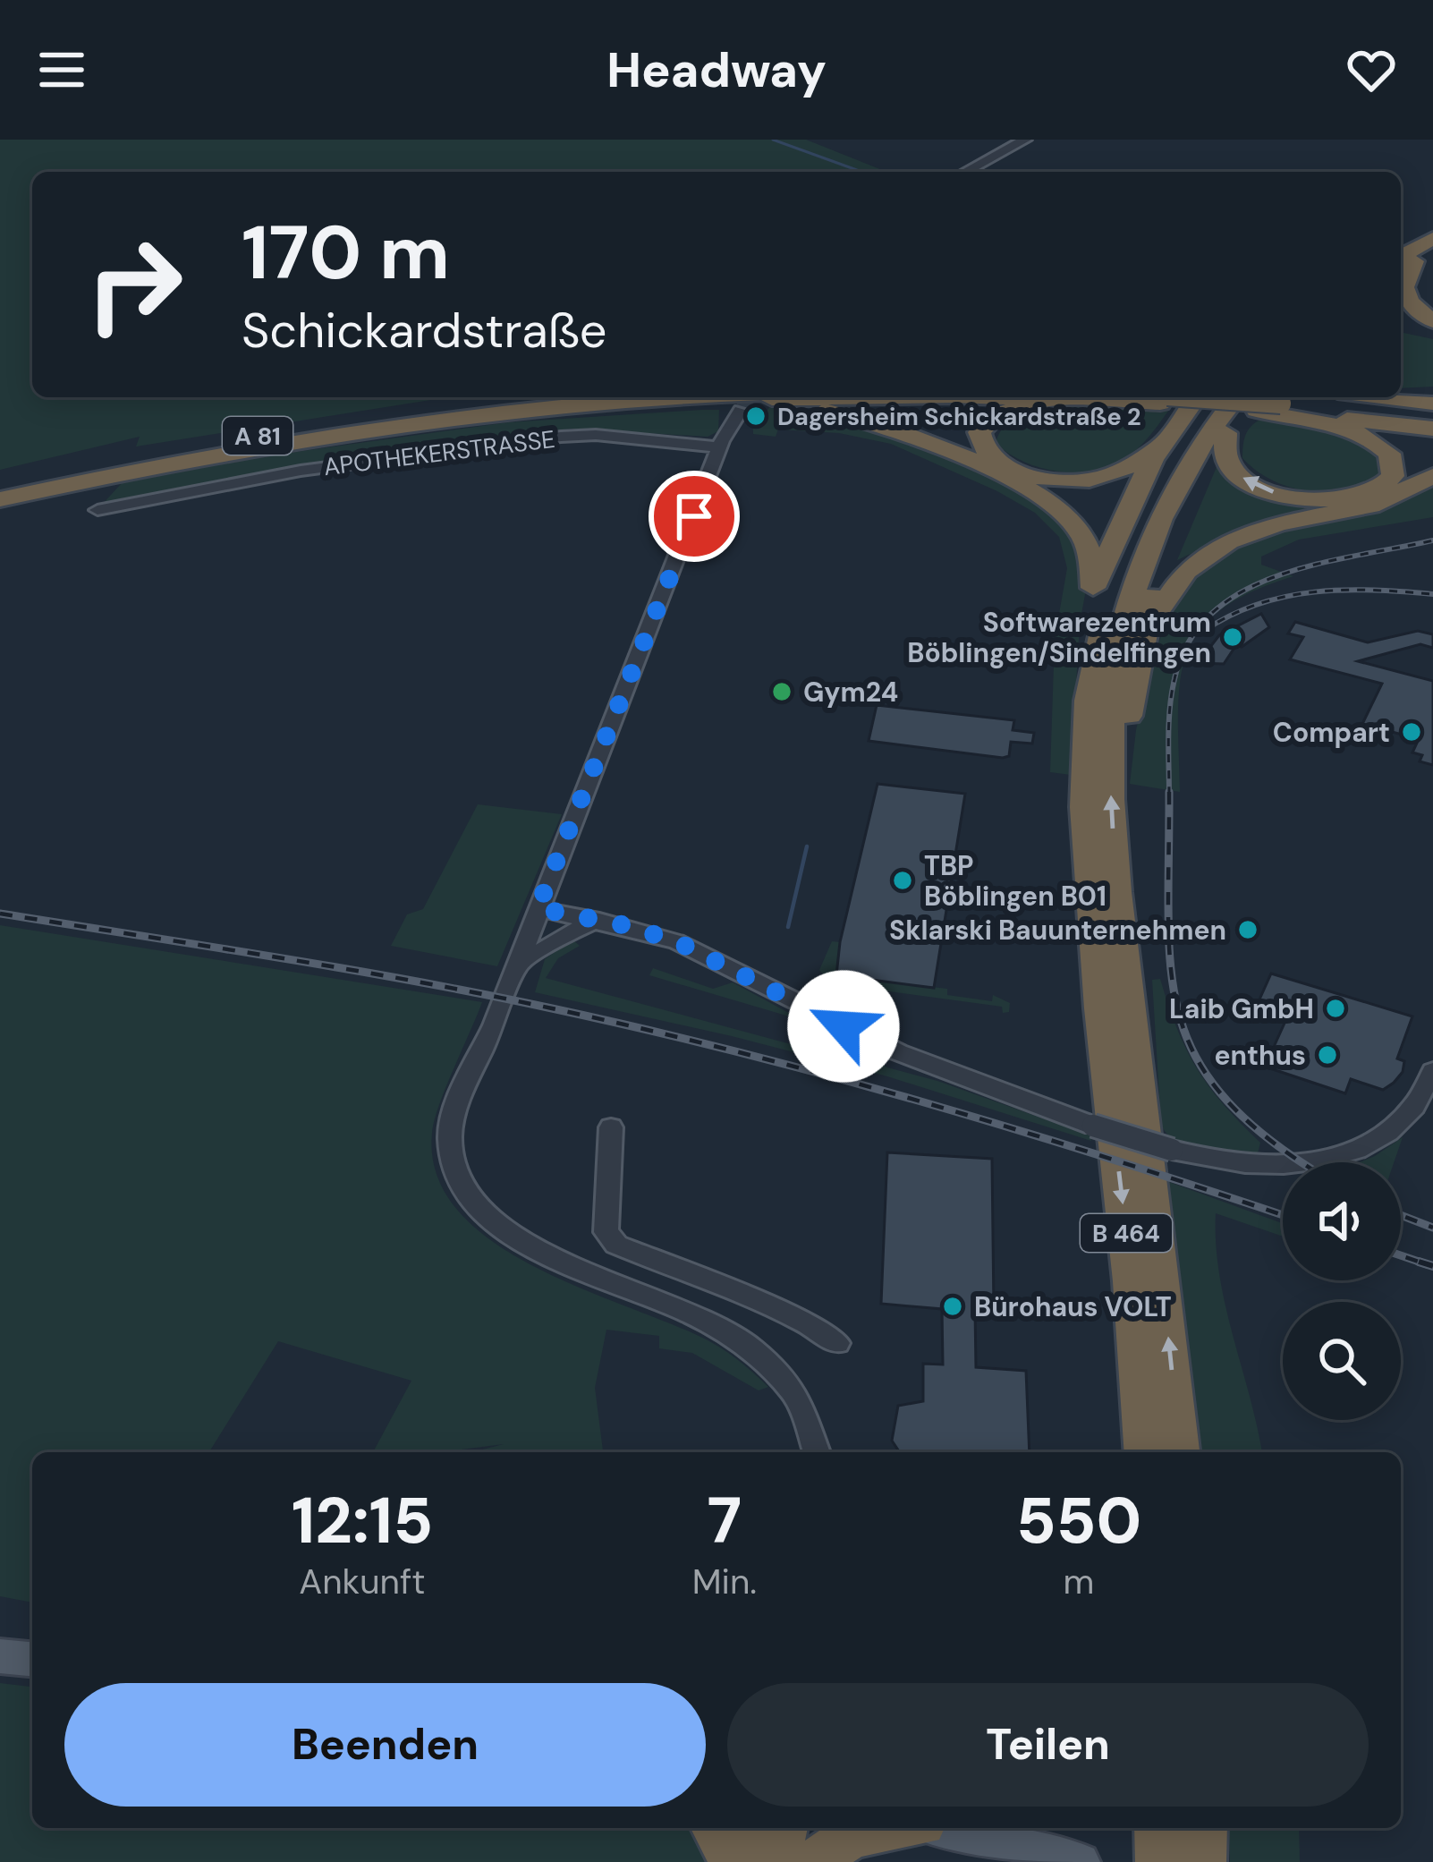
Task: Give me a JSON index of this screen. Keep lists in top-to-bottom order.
{
  "streets": {
    "highway": ["A 81", "B 464"],
    "street": ["APOTHEKERSTRASSE"]
  },
  "places": [
    "Dagersheim Schickardstraße 2",
    "Softwarezentrum Böblingen/Sindelfingen",
    "Gym24",
    "Compart",
    "TBP Böblingen B01",
    "Sklarski Bauunternehmen",
    "Laib GmbH",
    "enthus",
    "Bürohaus VOLT"
  ],
  "page": {
    "header": "Headway",
    "turn": ["170 m", "Schickardstraße"],
    "eta": [
      "12:15",
      "Ankunft",
      "7",
      "Min.",
      "550",
      "m"
    ],
    "buttons": ["Beenden", "Teilen"]
  }
}
